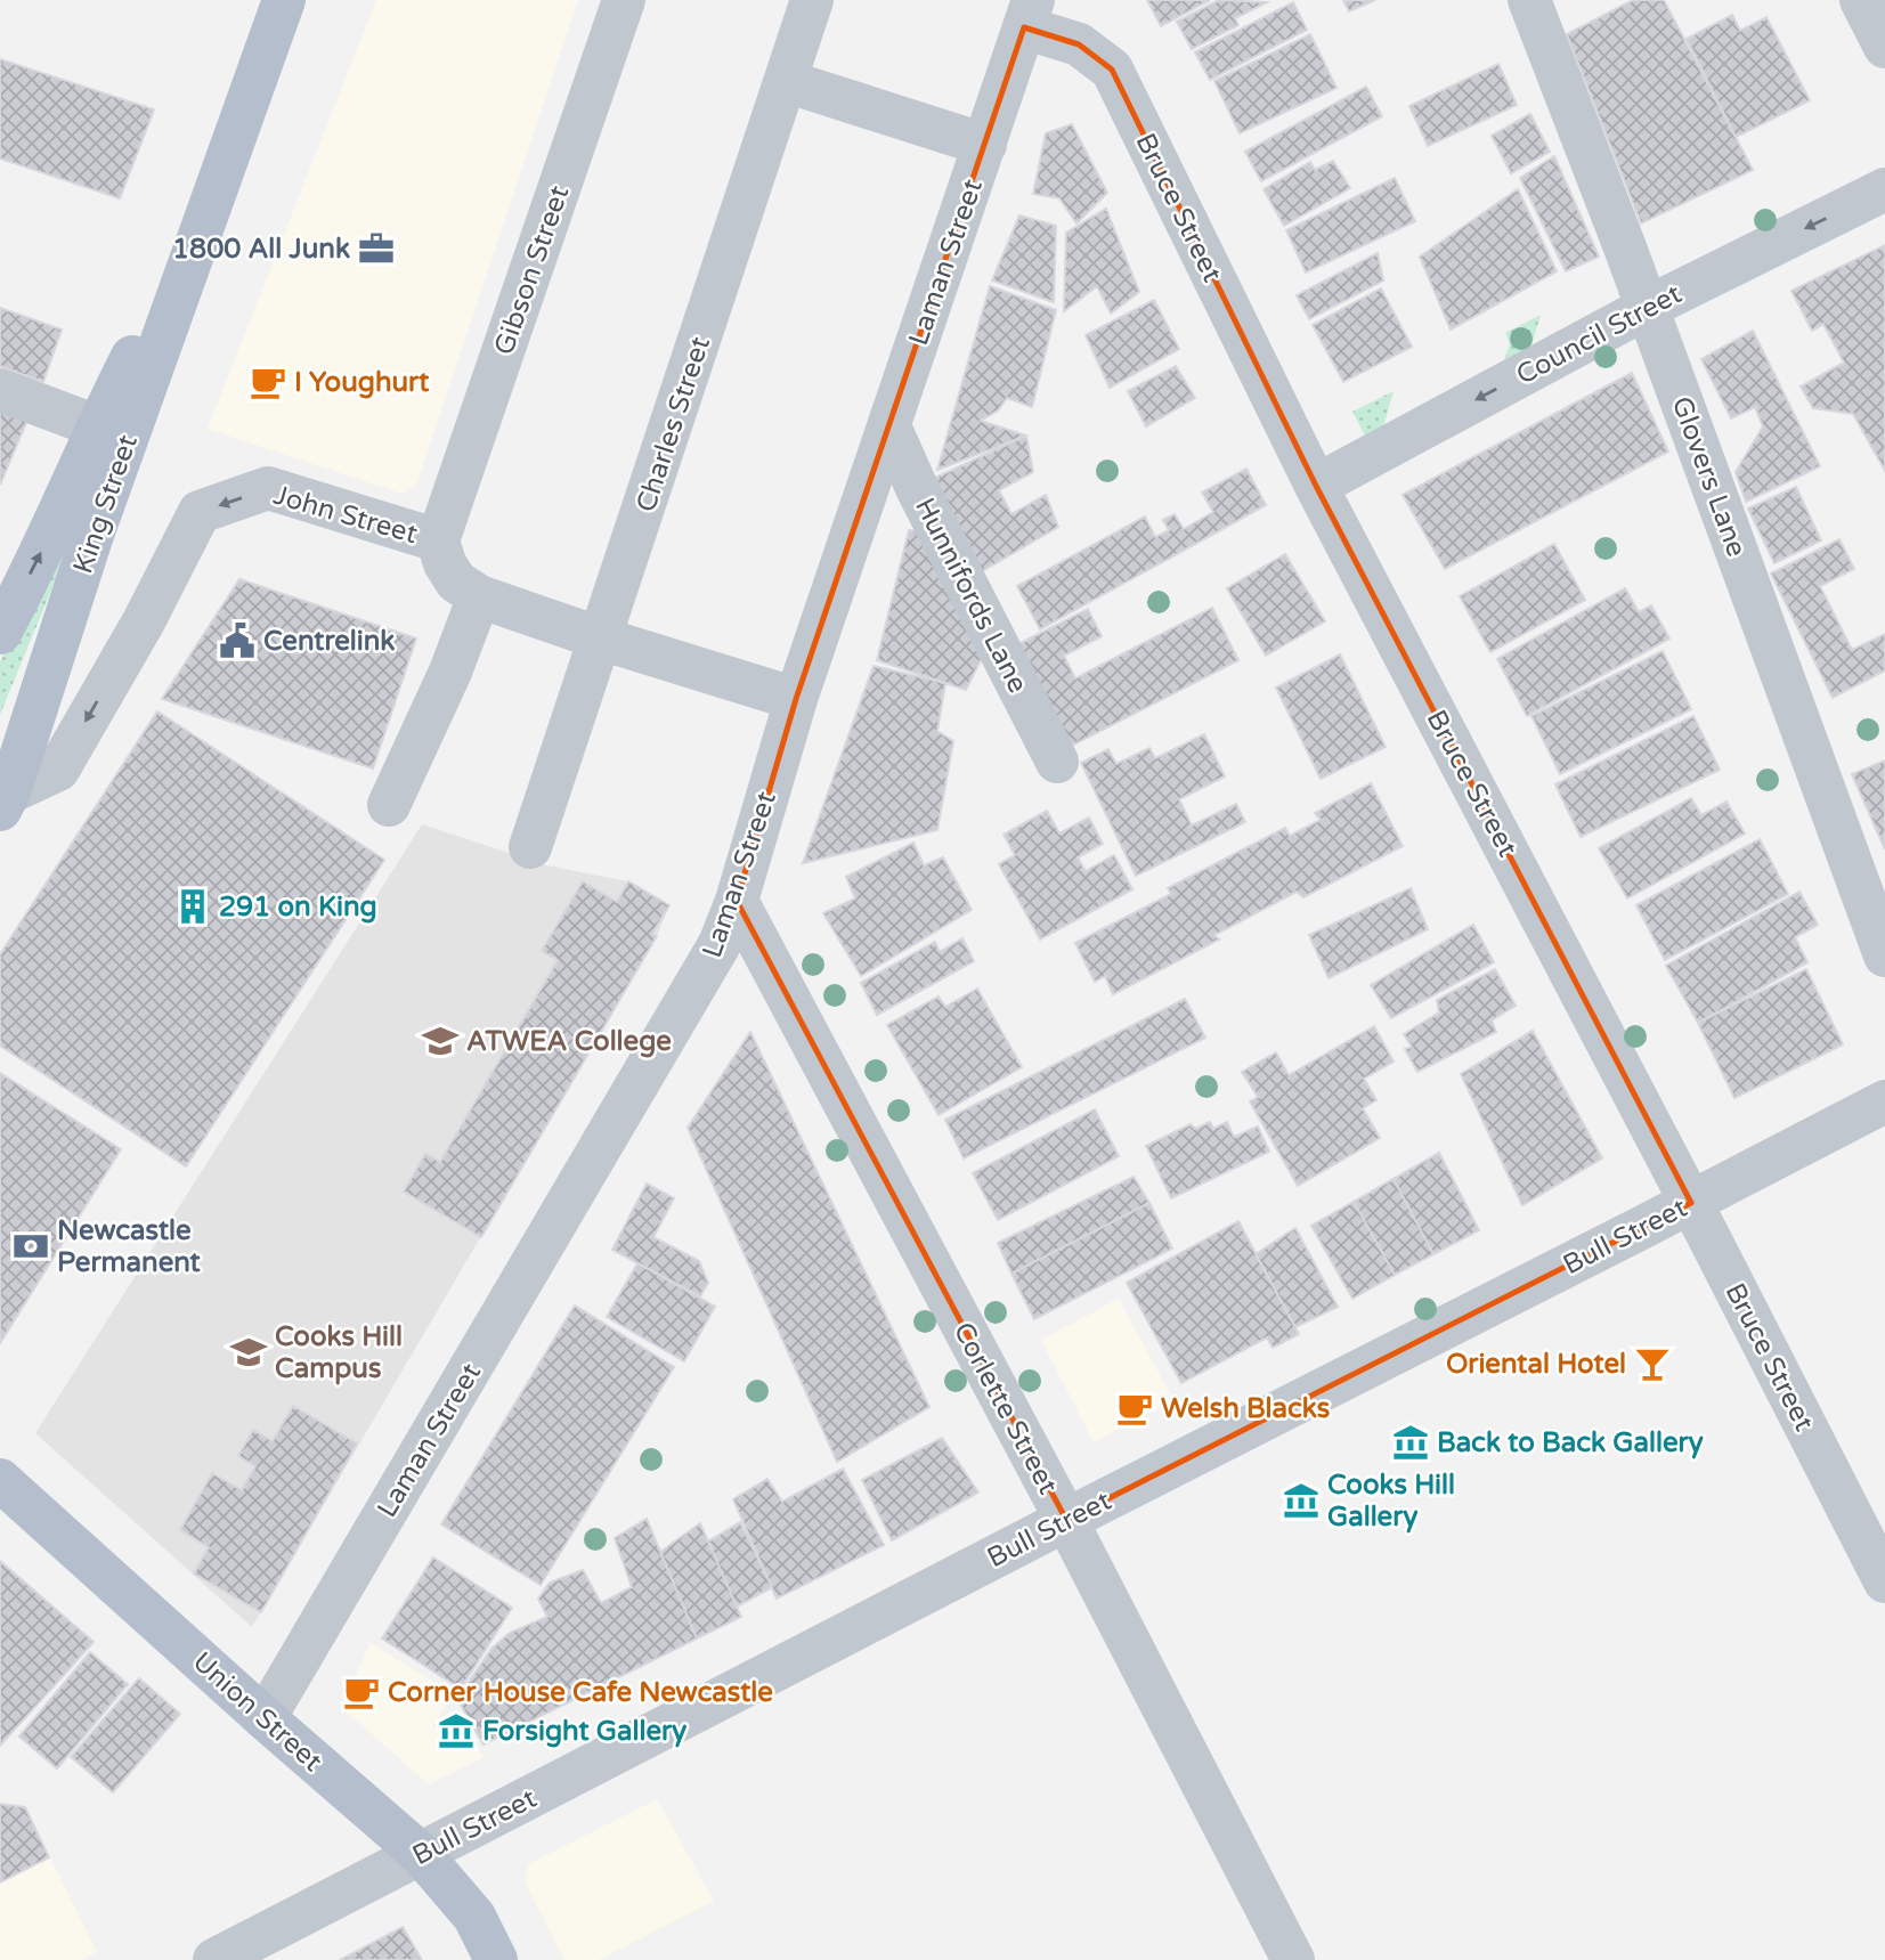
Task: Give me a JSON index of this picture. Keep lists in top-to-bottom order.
{
  "streets": {
    "main road": ["King Street", "Union Street"],
    "street": [
      "Bruce Street",
      "Laman Street",
      "Gibson Street",
      "Council Street",
      "Charles Street",
      "Glovers Lane",
      "John Street",
      "Hunnifords Lane",
      "Bull Street",
      "Corlette Street"
    ]
  },
  "crossings": [
    ["Bruce Street", "Laman Street"],
    ["Bruce Street", "Council Street"],
    ["Bruce Street", "Bull Street"],
    ["Laman Street", "John Street"],
    ["Laman Street", "Hunnifords Lane"],
    ["Laman Street", "Corlette Street"],
    ["Laman Street", "Union Street"],
    ["Gibson Street", "John Street"],
    ["Council Street", "Glovers Lane"],
    ["Charles Street", "John Street"],
    ["King Street", "John Street"],
    ["Bull Street", "Corlette Street"],
    ["Bull Street", "Union Street"]
  ],
  "one_way": ["Council Street", "John Street"],
  "places": {
    "office": ["1800 All Junk"],
    "cafe": ["I Youghurt", "Welsh Blacks", "Corner House Cafe Newcastle"],
    "public building": ["Centrelink"],
    "building": ["291 on King"],
    "school or university": ["ATWEA College", "Cooks Hill Campus"],
    "bank": ["Newcastle Permanent"],
    "bar": ["Oriental Hotel"],
    "museum": ["Back to Back Gallery", "Cooks Hill Gallery", "Forsight Gallery"]
  }
}
